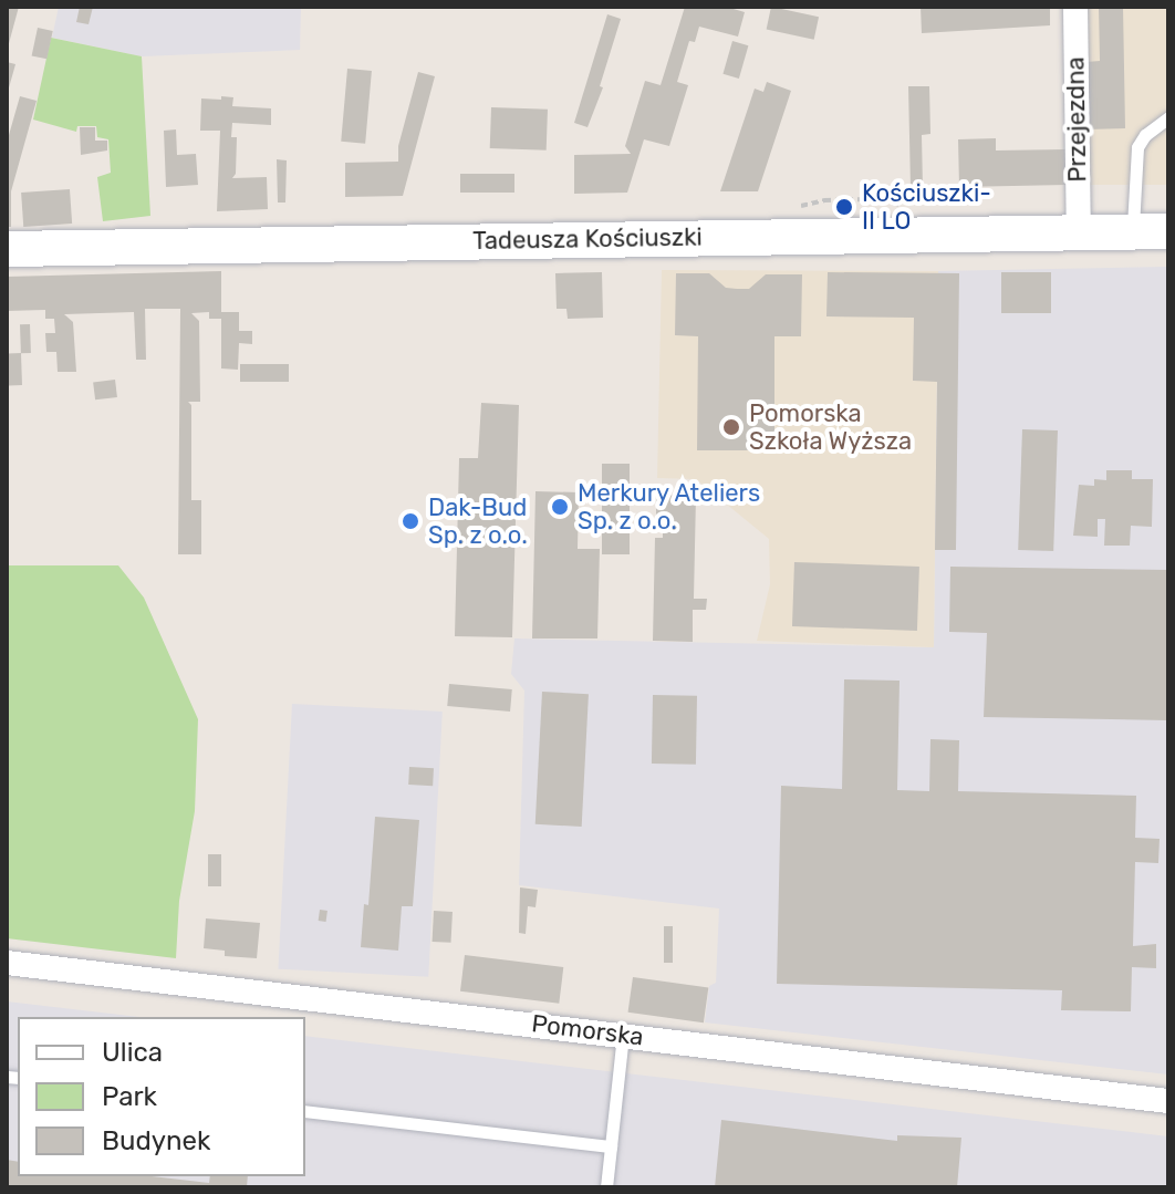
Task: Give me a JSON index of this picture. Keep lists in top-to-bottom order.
{
  "streets": {
    "street": ["Przejezdna", "Tadeusza Kościuszki", "Pomorska"]
  },
  "crossings": [
    ["Przejezdna", "Tadeusza Kościuszki"]
  ],
  "places": [
    "Kościuszki- II LO",
    "Pomorska Szkoła Wyższa",
    "Merkury Ateliers Sp. z o.o.",
    "Dak-Bud Sp. z o.o."
  ],
  "legend": ["Ulica", "Park", "Budynek"]
}
